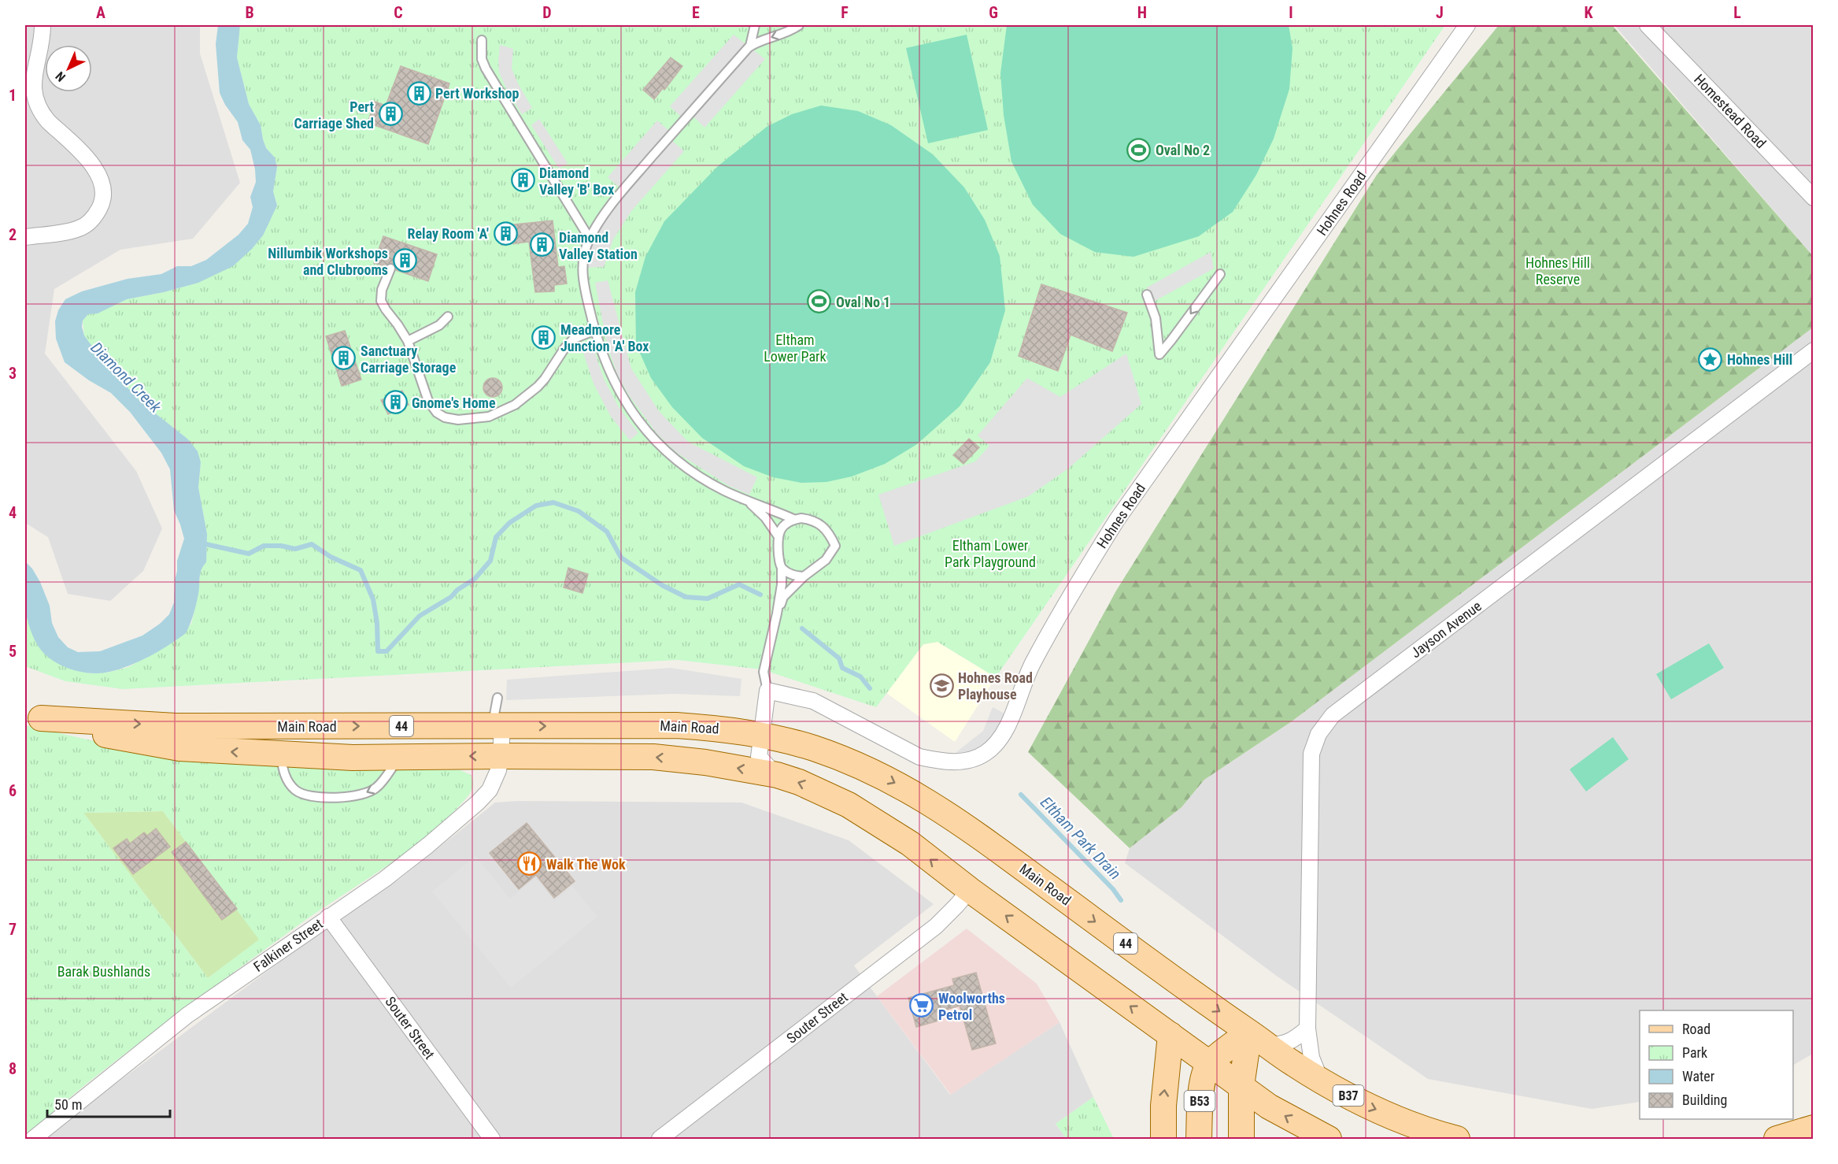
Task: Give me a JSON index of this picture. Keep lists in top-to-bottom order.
{
  "streets": {
    "main road": [
      "Main Road",
      "44",
      "B37",
      "B53"
    ],
    "street": [
      "Homestead Road",
      "Hohnes Road",
      "Jayson Avenue",
      "Falkiner Street",
      "Souter Street"
    ]
  },
  "crossings": [
    ["Jayson Avenue", "B37"],
    ["Main Road", "Falkiner Street"],
    ["Main Road", "Souter Street"],
    ["Main Road", "B37"],
    ["Main Road", "B53"],
    ["Falkiner Street", "Souter Street"]
  ],
  "water": ["Diamond Creek", "Eltham Park Drain"],
  "parks": [
    "Hohnes Hill Reserve",
    "Eltham Lower Park",
    "Eltham Lower Park Playground",
    "Barak Bushlands"
  ],
  "places": {
    "building": [
      "Pert Workshop",
      "Pert Carriage Shed",
      "Diamond Valley 'B' Box",
      "Relay Room 'A'",
      "Diamond Valley Station",
      "Nillumbik Workshops and Clubrooms",
      "Meadmore Junction 'A' Box",
      "Sanctuary Carriage Storage",
      "Gnome's Home"
    ],
    "sports": ["Oval No 2", "Oval No 1"],
    "place": ["Hohnes Hill"],
    "school or university": ["Hohnes Road Playhouse"],
    "restaurant": ["Walk The Wok"],
    "supermarket": ["Woolworths Petrol"]
  },
  "legend": [
    "Road",
    "Park",
    "Water",
    "Building"
  ],
  "scale_bar": "50 m",
  "north": "bottom left",
  "grid": {
    "columns": [
      "A",
      "B",
      "C",
      "D",
      "E",
      "F",
      "G",
      "H",
      "I",
      "J",
      "K",
      "L"
    ],
    "rows": [
      "1",
      "2",
      "3",
      "4",
      "5",
      "6",
      "7",
      "8"
    ]
  }
}
